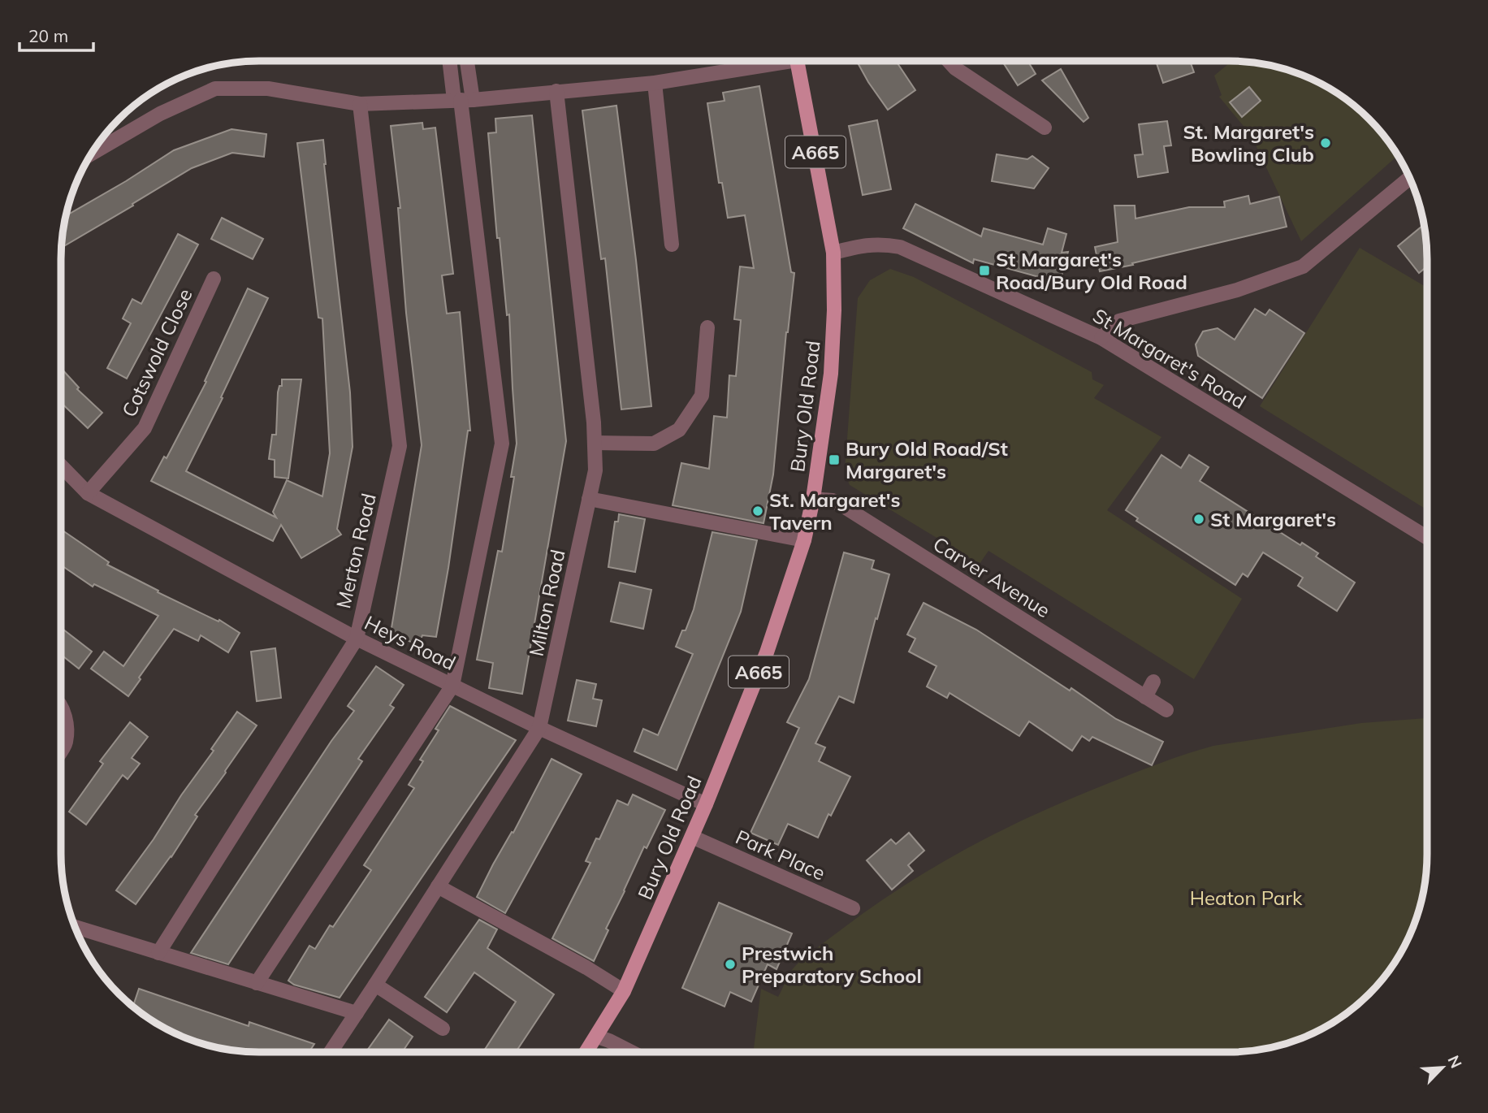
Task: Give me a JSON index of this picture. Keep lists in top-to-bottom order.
{
  "streets": {
    "main road": ["A665", "Bury Old Road"],
    "street": [
      "Cotswold Close",
      "St Margaret's Road",
      "Merton Road",
      "Carver Avenue",
      "Milton Road",
      "Heys Road",
      "Park Place"
    ]
  },
  "crossings": [
    ["Cotswold Close", "Heys Road"],
    ["St Margaret's Road", "Bury Old Road"],
    ["Bury Old Road", "Carver Avenue"],
    ["Bury Old Road", "Heys Road"],
    ["Bury Old Road", "Park Place"],
    ["Merton Road", "Heys Road"],
    ["Milton Road", "Heys Road"]
  ],
  "parks": ["Heaton Park"],
  "places": {
    "other": [
      "St. Margaret's Bowling Club",
      "St. Margaret's Tavern",
      "St Margaret's",
      "Prestwich Preparatory School"
    ],
    "transit": ["St Margaret's Road/Bury Old Road", "Bury Old Road/St Margaret's"]
  },
  "scale_bar": "20 m",
  "north": "top right"
}
